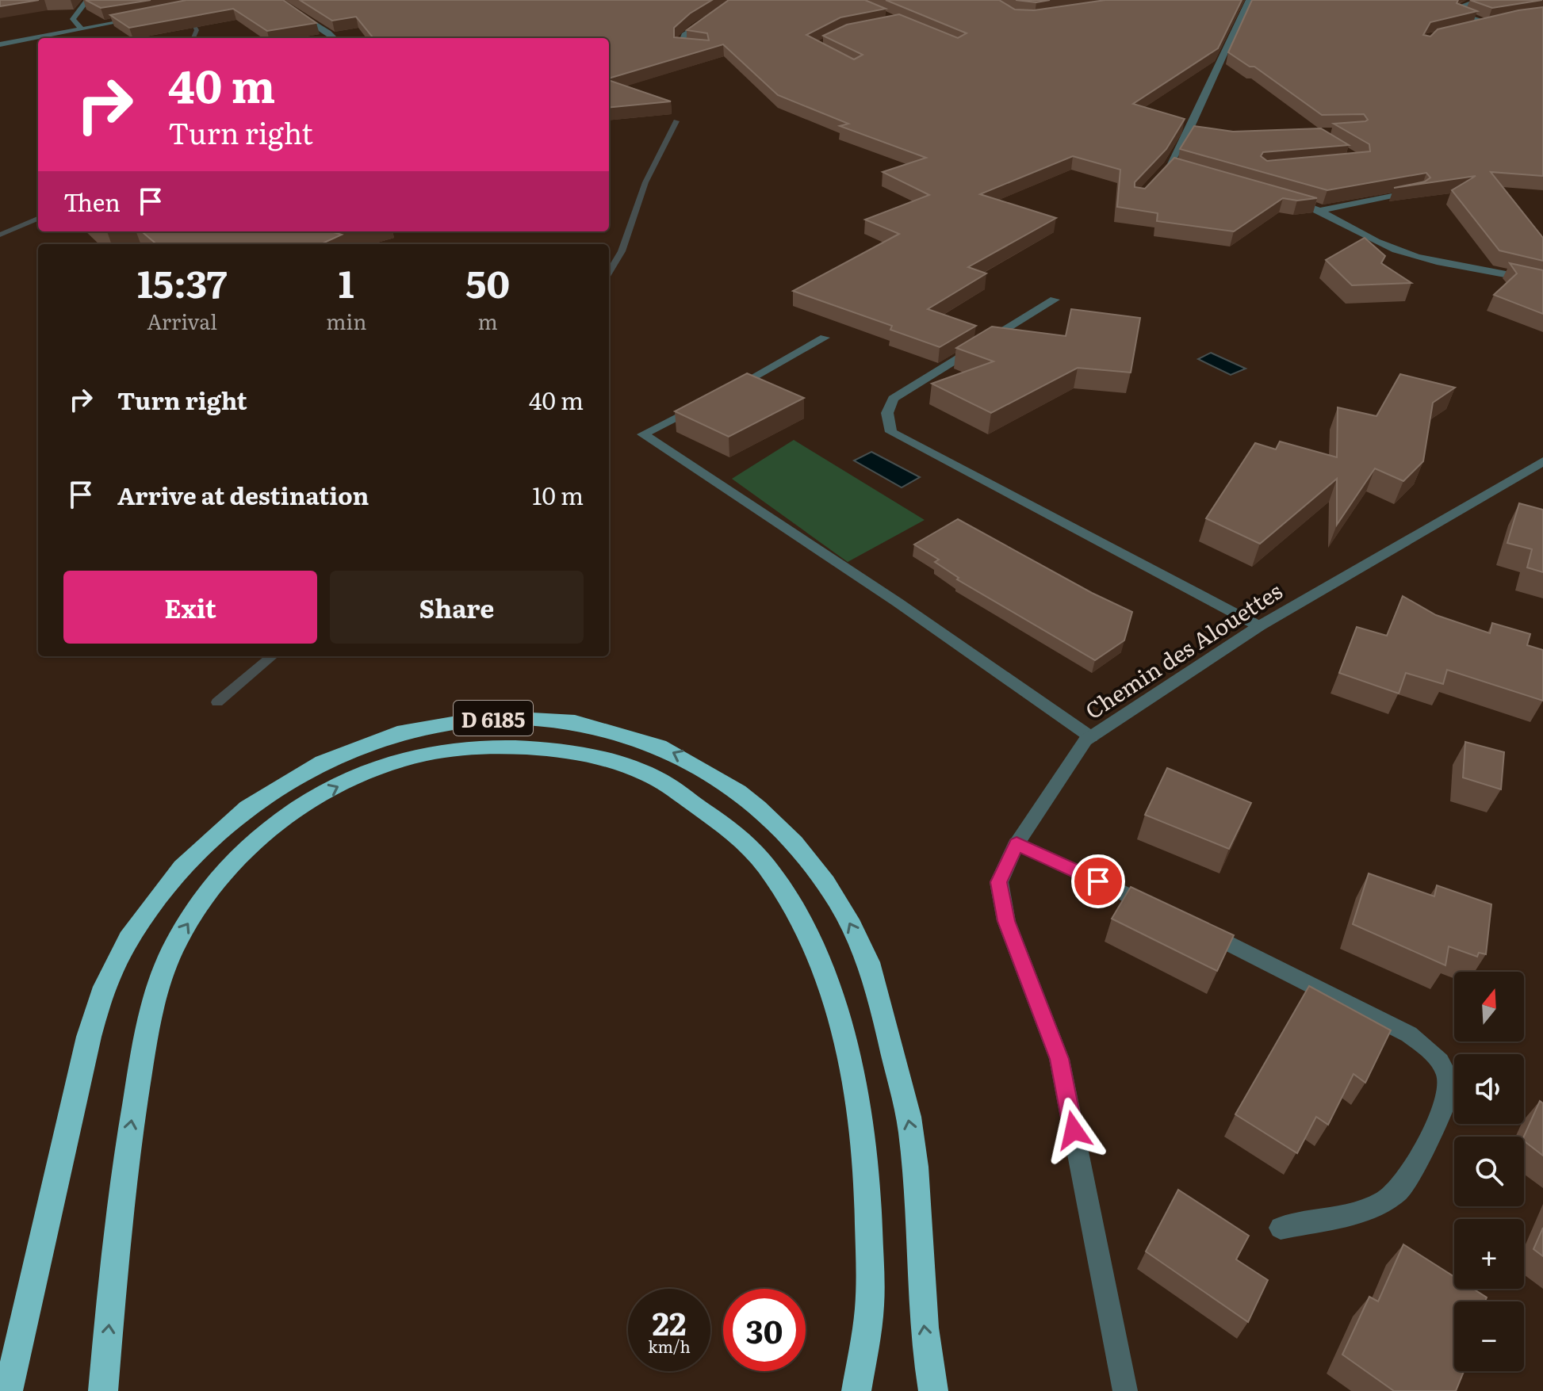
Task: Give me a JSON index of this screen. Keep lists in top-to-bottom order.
{
  "streets": {
    "highway": ["D 6185"],
    "street": ["Chemin des Alouettes"]
  },
  "north": "top",
  "page": {
    "turn": ["40 m", "Turn right"],
    "then": "Then",
    "eta": [
      "15:37",
      "Arrival",
      "1",
      "min",
      "50",
      "m"
    ],
    "list": [
      {
        "name": "Turn right",
        "value": "40 m"
      },
      {
        "name": "Arrive at destination",
        "value": "10 m"
      }
    ],
    "buttons": ["Exit", "Share"],
    "map_buttons": ["+", "−"],
    "speed": "22 km/h",
    "limit": "30"
  }
}
